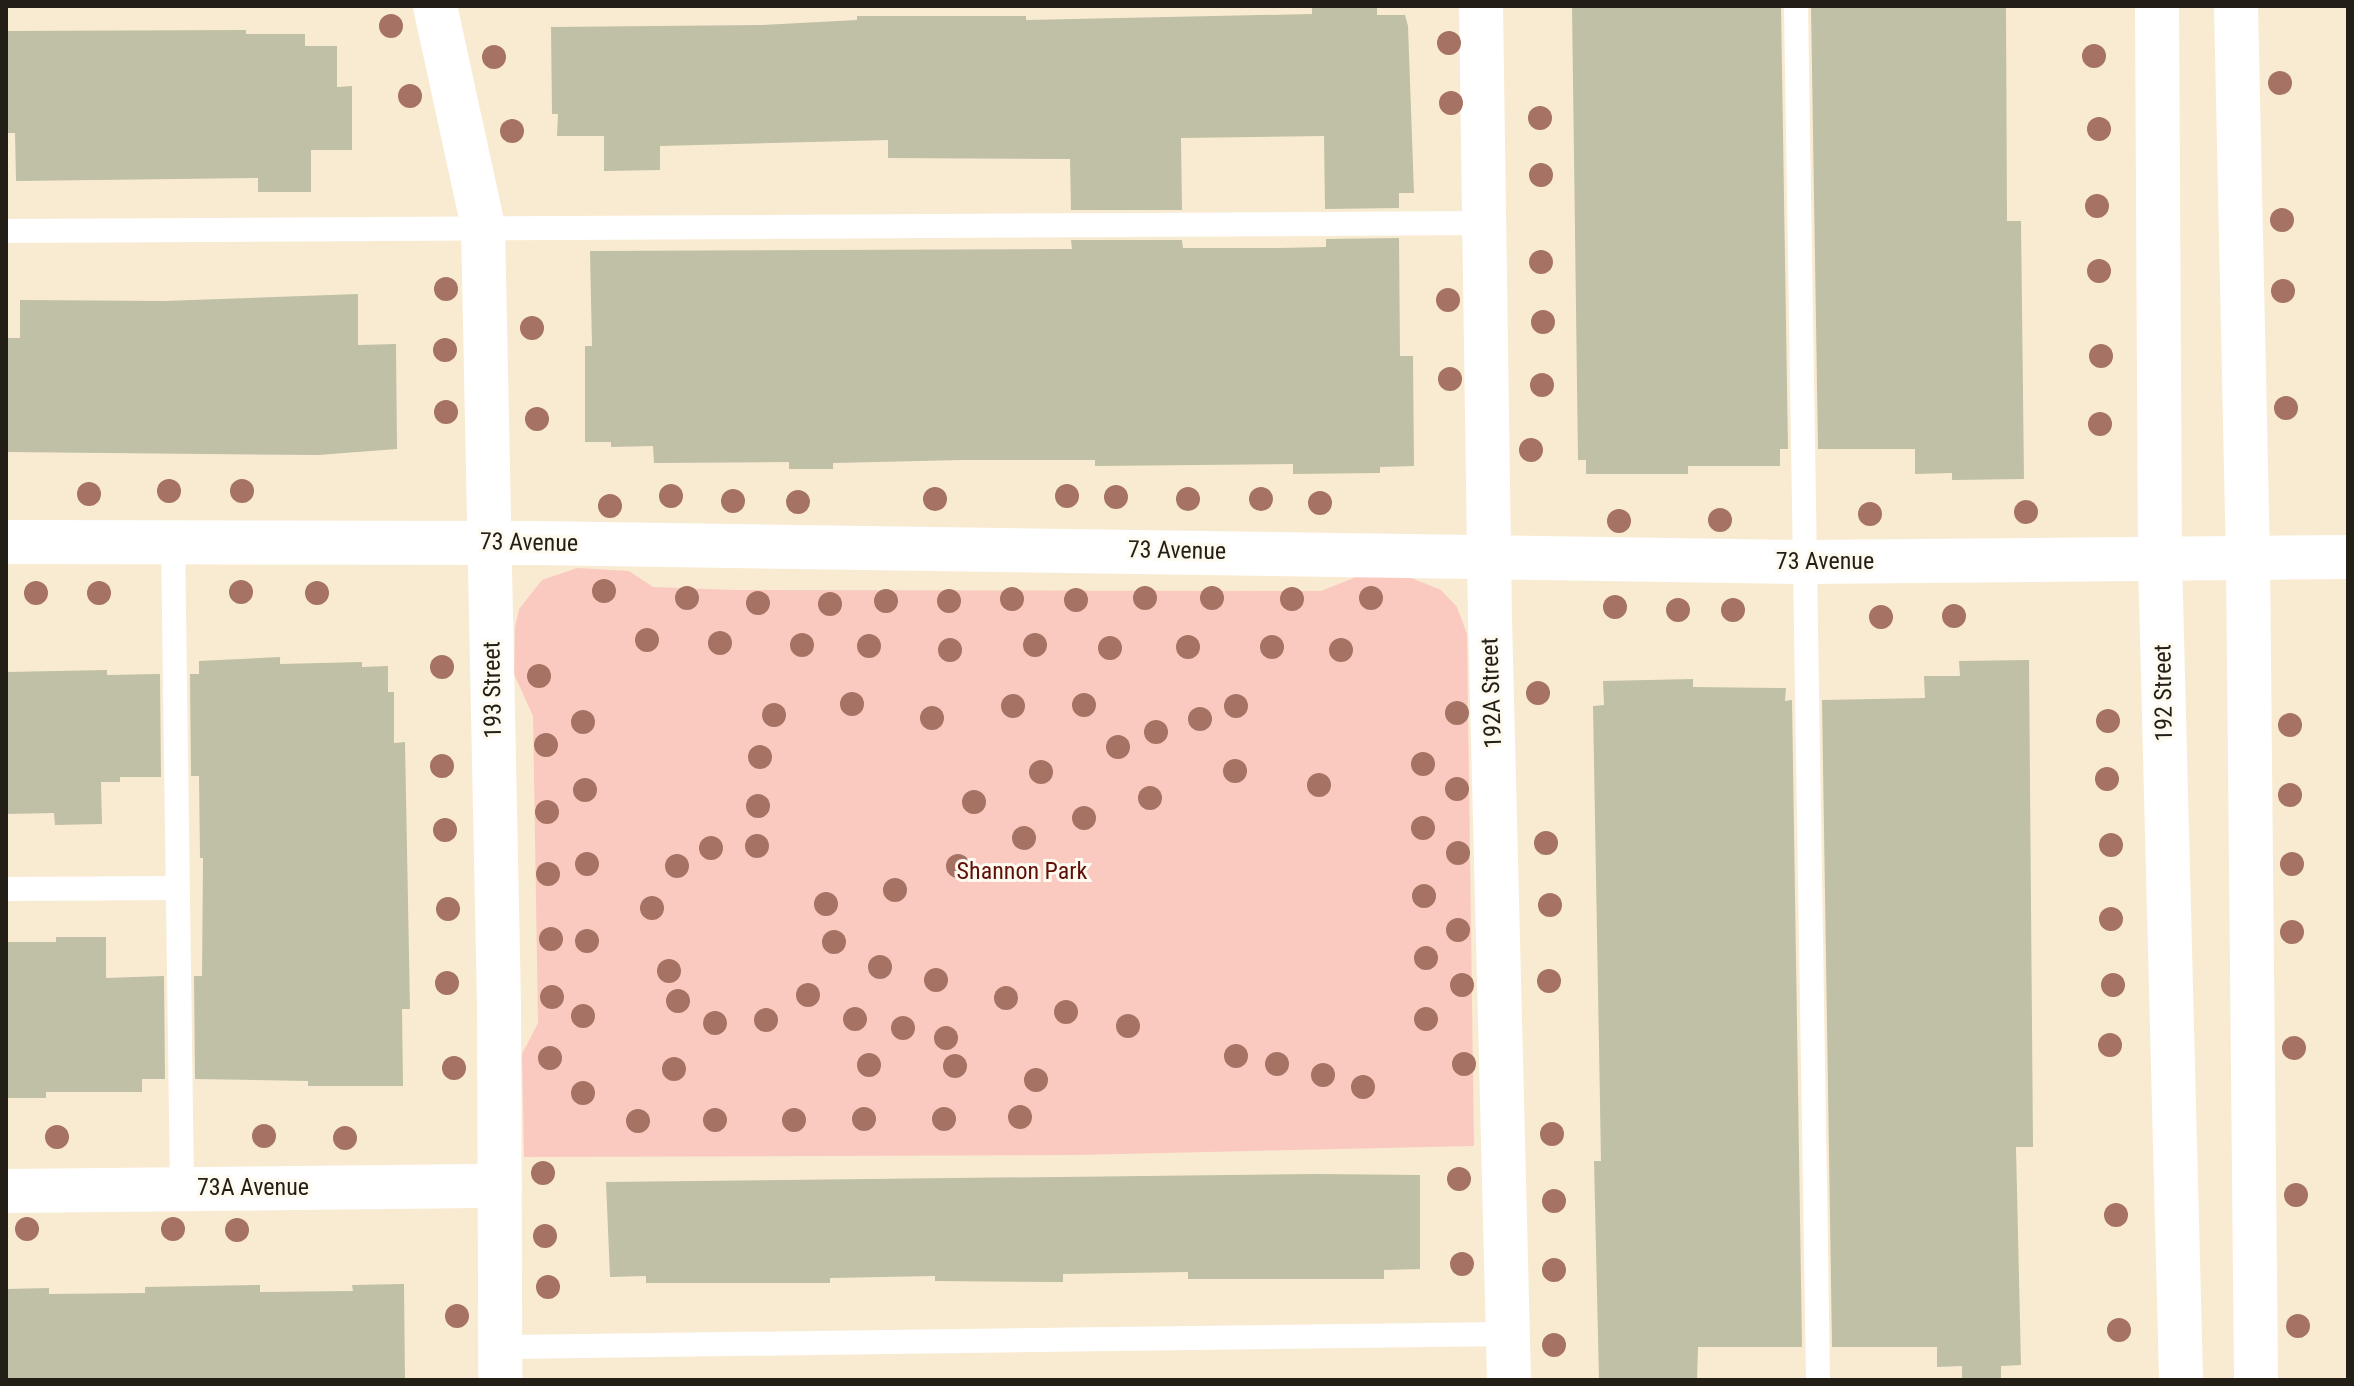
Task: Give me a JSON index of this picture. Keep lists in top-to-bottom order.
{
  "streets": {
    "street": [
      "73 Avenue",
      "193 Street",
      "192A Street",
      "192 Street",
      "73A Avenue"
    ]
  },
  "crossings": [
    ["73 Avenue", "193 Street"],
    ["73 Avenue", "192A Street"],
    ["73 Avenue", "192 Street"],
    ["193 Street", "73A Avenue"]
  ],
  "parks": ["Shannon Park"]
}
